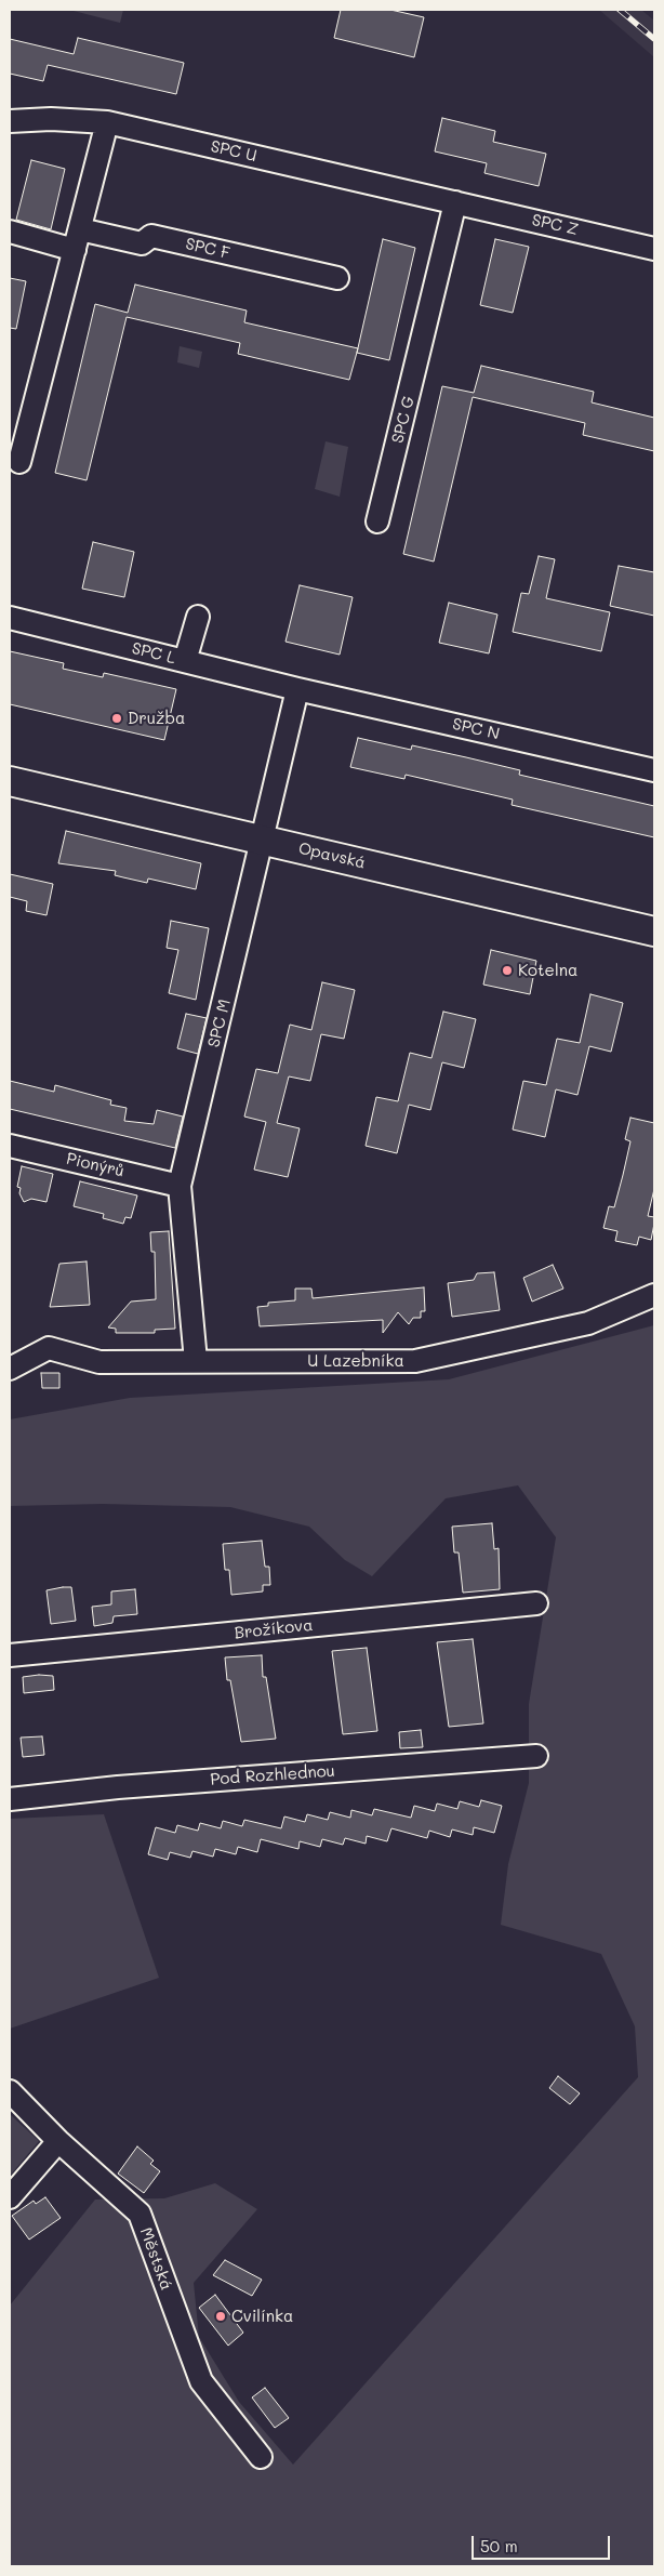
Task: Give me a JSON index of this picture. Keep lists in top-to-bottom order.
{
  "streets": {
    "main road": ["Opavská"],
    "street": [
      "SPC U",
      "SPC Z",
      "SPC F",
      "SPC G",
      "SPC L",
      "SPC N",
      "SPC M",
      "Pionýrů",
      "U Lazebníka",
      "Brožíkova",
      "Pod Rozhlednou",
      "Městská"
    ]
  },
  "crossings": [
    ["SPC U", "SPC Z"],
    ["SPC U", "SPC G"],
    ["SPC Z", "SPC G"],
    ["SPC L", "SPC N"],
    ["SPC L", "SPC M"],
    ["SPC N", "SPC M"],
    ["Opavská", "SPC M"],
    ["SPC M", "Pionýrů"],
    ["SPC M", "U Lazebníka"]
  ],
  "places": ["Družba", "Kotelna", "Cvilínka"],
  "scale_bar": "50 m"
}
